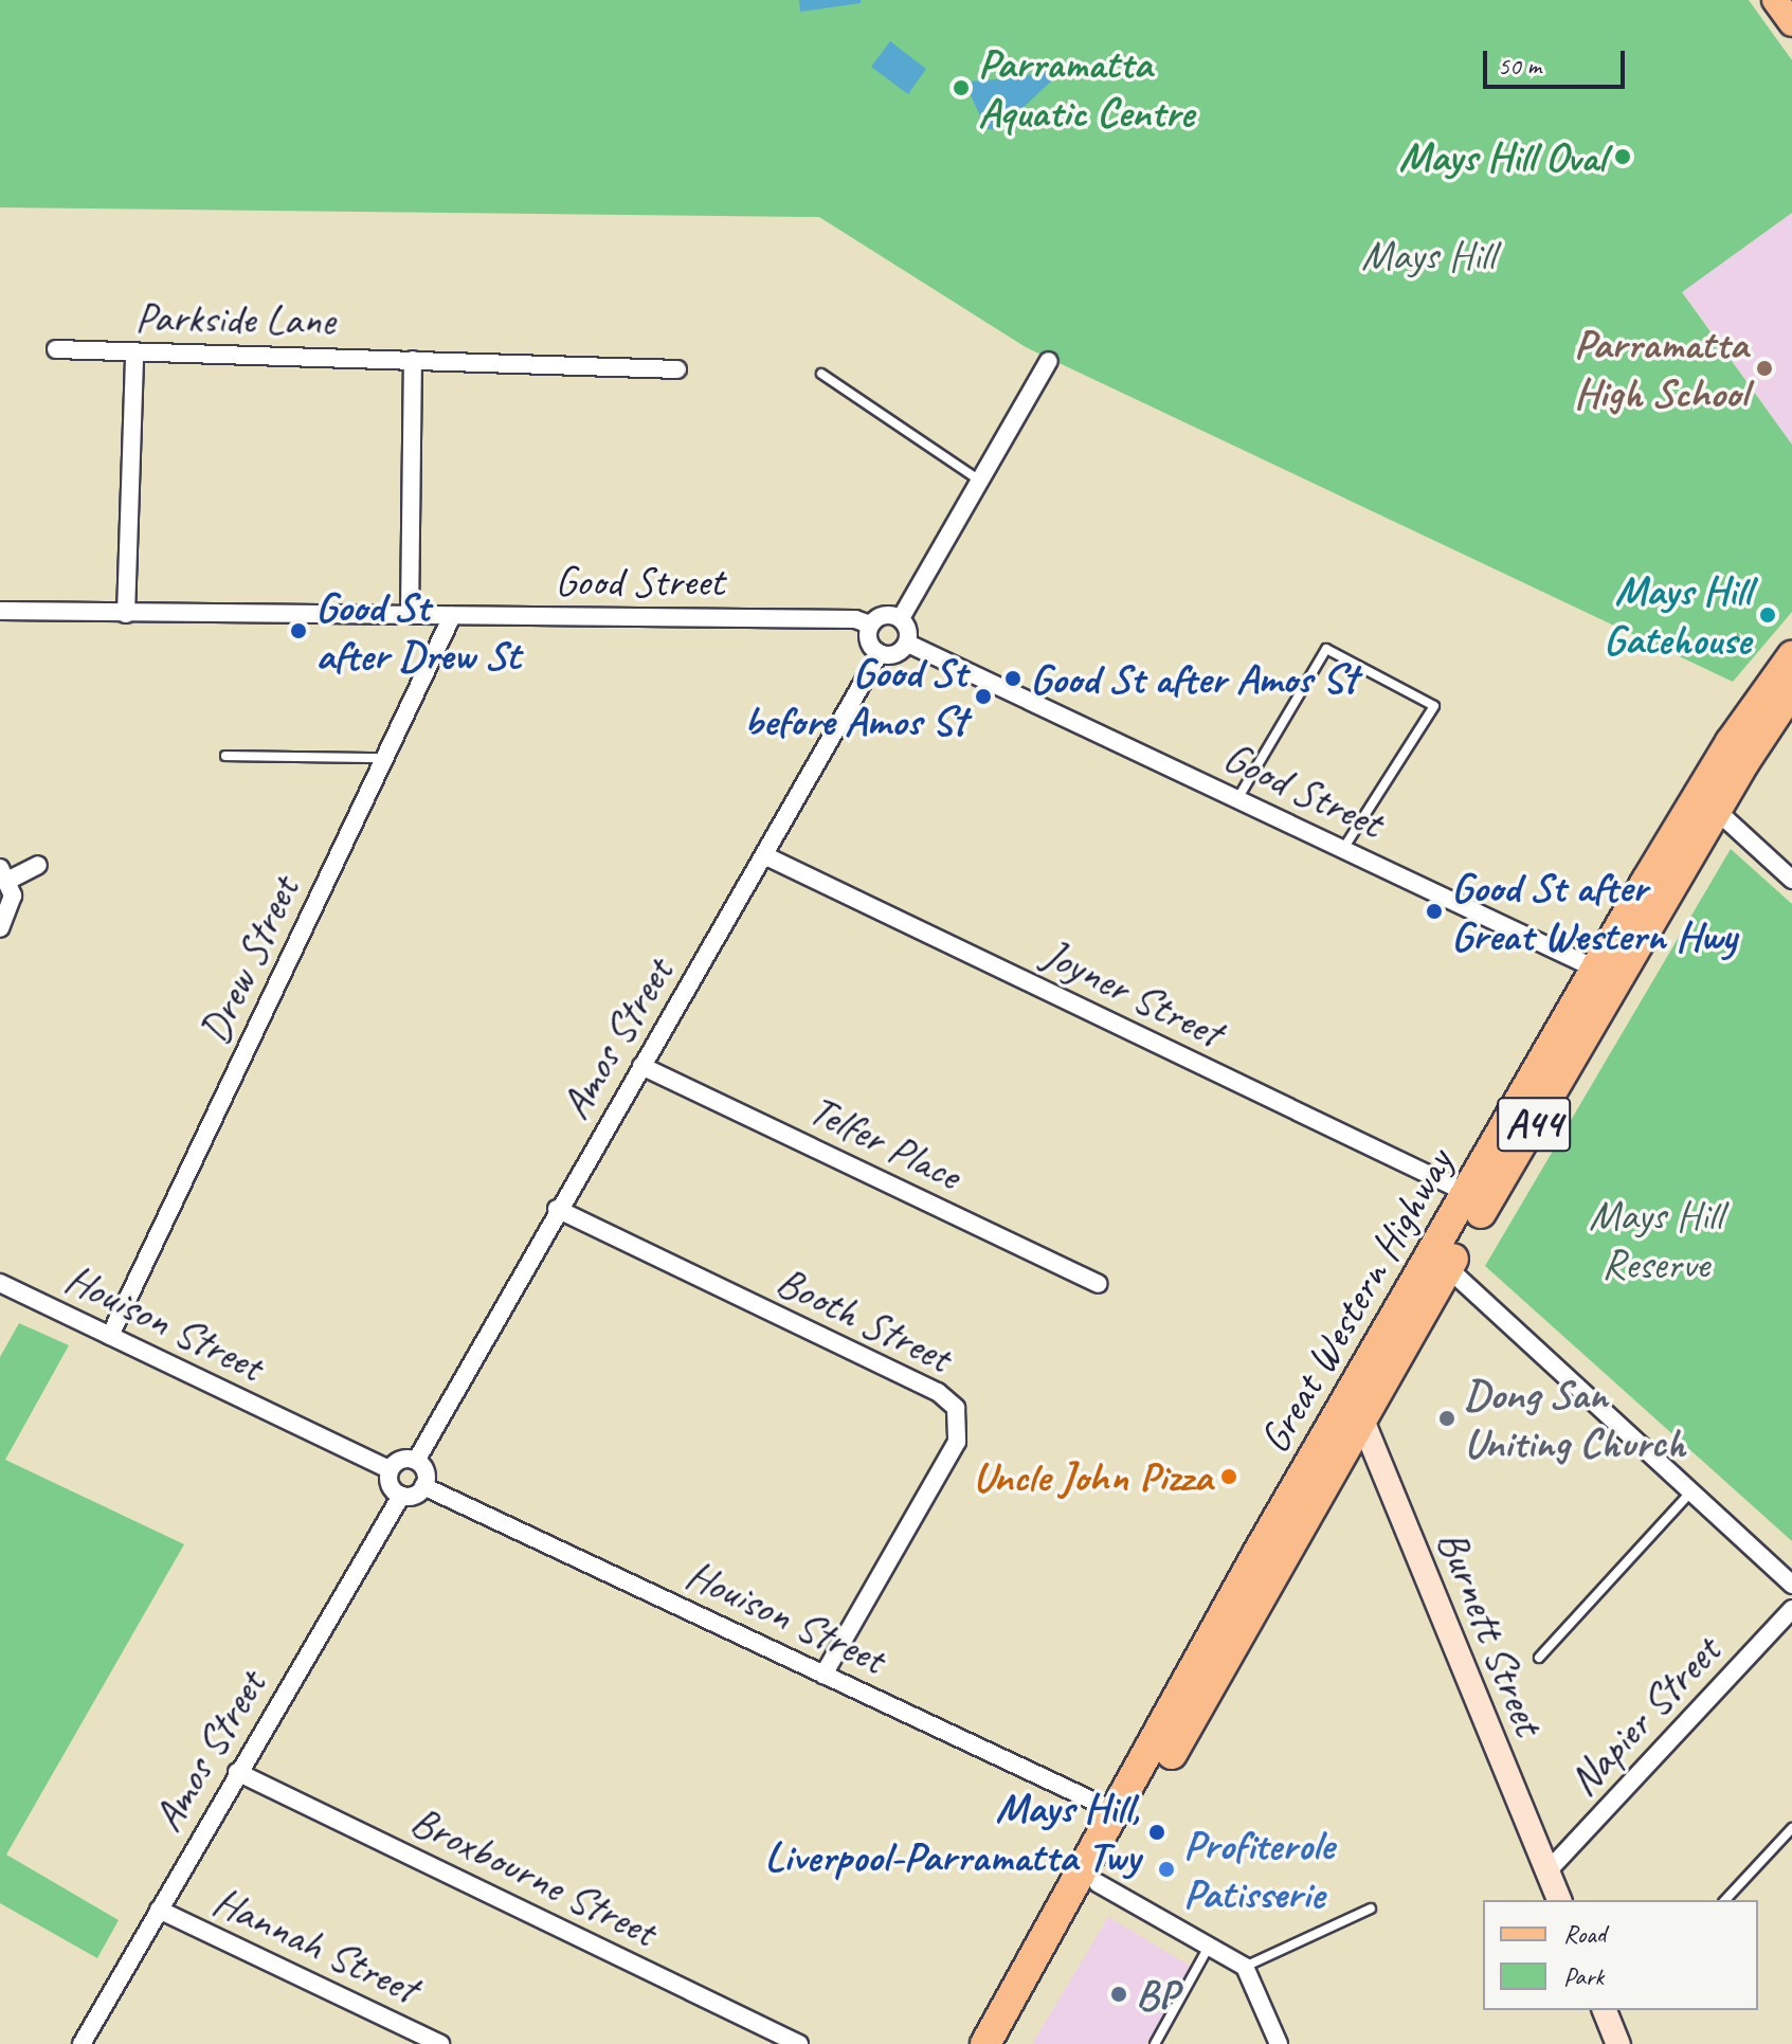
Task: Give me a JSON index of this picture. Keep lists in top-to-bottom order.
{
  "streets": {
    "highway": ["A44", "Great Western Highway"],
    "main road": ["Burnett Street"],
    "street": [
      "Parkside Lane",
      "Good Street",
      "Drew Street",
      "Joyner Street",
      "Amos Street",
      "Telfer Place",
      "Booth Street",
      "Houison Street",
      "Napier Street",
      "Broxbourne Street",
      "Hannah Street"
    ]
  },
  "crossings": [
    ["Good Street", "Drew Street"],
    ["Good Street", "Amos Street"],
    ["Good Street", "Great Western Highway"],
    ["Drew Street", "Houison Street"],
    ["Joyner Street", "Amos Street"],
    ["Joyner Street", "Great Western Highway"],
    ["Amos Street", "Telfer Place"],
    ["Amos Street", "Booth Street"],
    ["Amos Street", "Houison Street"],
    ["Amos Street", "Broxbourne Street"],
    ["Amos Street", "Hannah Street"],
    ["Great Western Highway", "Houison Street"],
    ["Great Western Highway", "Burnett Street"],
    ["Booth Street", "Houison Street"],
    ["Burnett Street", "Napier Street"]
  ],
  "parks": ["Mays Hill", "Mays Hill Reserve"],
  "places": [
    "Parramatta Aquatic Centre",
    "Mays Hill Oval",
    "Parramatta High School",
    "Mays Hill Gatehouse",
    "Good St after Drew St",
    "Good St after Amos St",
    "Good St before Amos St",
    "Good St after Great Western Hwy",
    "Dong San Uniting Church",
    "Uncle John Pizza",
    "Mays Hill, Liverpool-Parramatta Twy",
    "Profiterole Patisserie",
    "BP"
  ],
  "legend": ["Road", "Park"],
  "scale_bar": "50 m"
}
